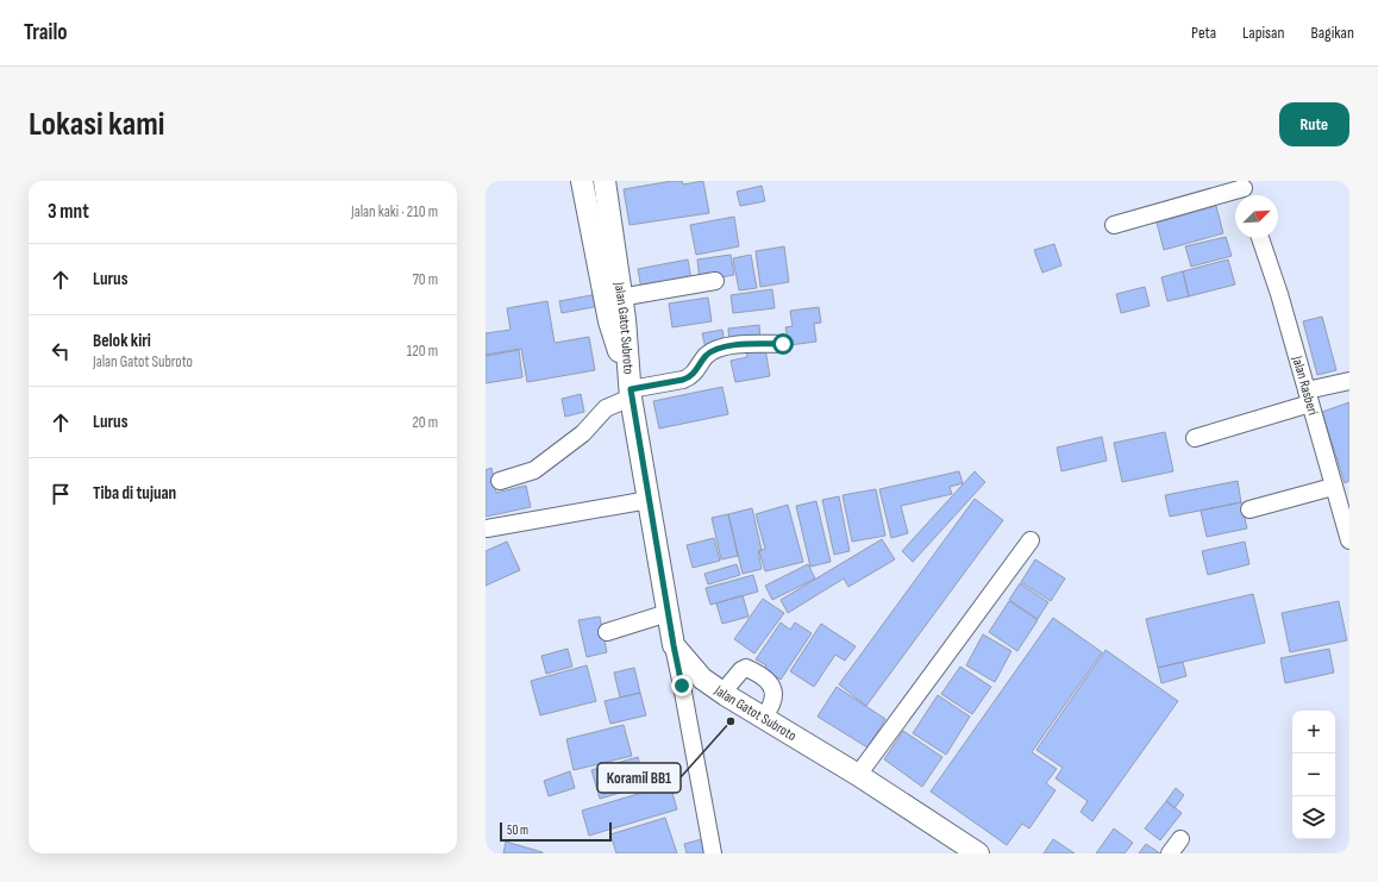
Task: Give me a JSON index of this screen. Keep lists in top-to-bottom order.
{
  "streets": {
    "main road": ["Jalan Gatot Subroto"],
    "street": ["Jalan Rasberi"]
  },
  "places": ["Koramil BB1"],
  "scale_bar": "50 m",
  "north": "top right",
  "page": {
    "header": "Trailo",
    "nav": ["Peta", "Lapisan", "Bagikan"],
    "buttons": "Rute",
    "title": "Lokasi kami",
    "heading": ["3 mnt", "Jalan kaki · 210 m"],
    "list": [
      ["Lurus", "70 m"],
      ["Belok kiri", "Jalan Gatot Subroto", "120 m"],
      ["Lurus", "20 m"],
      "Tiba di tujuan"
    ],
    "map_buttons": ["+", "−"],
    "scale": "50 m"
  }
}
